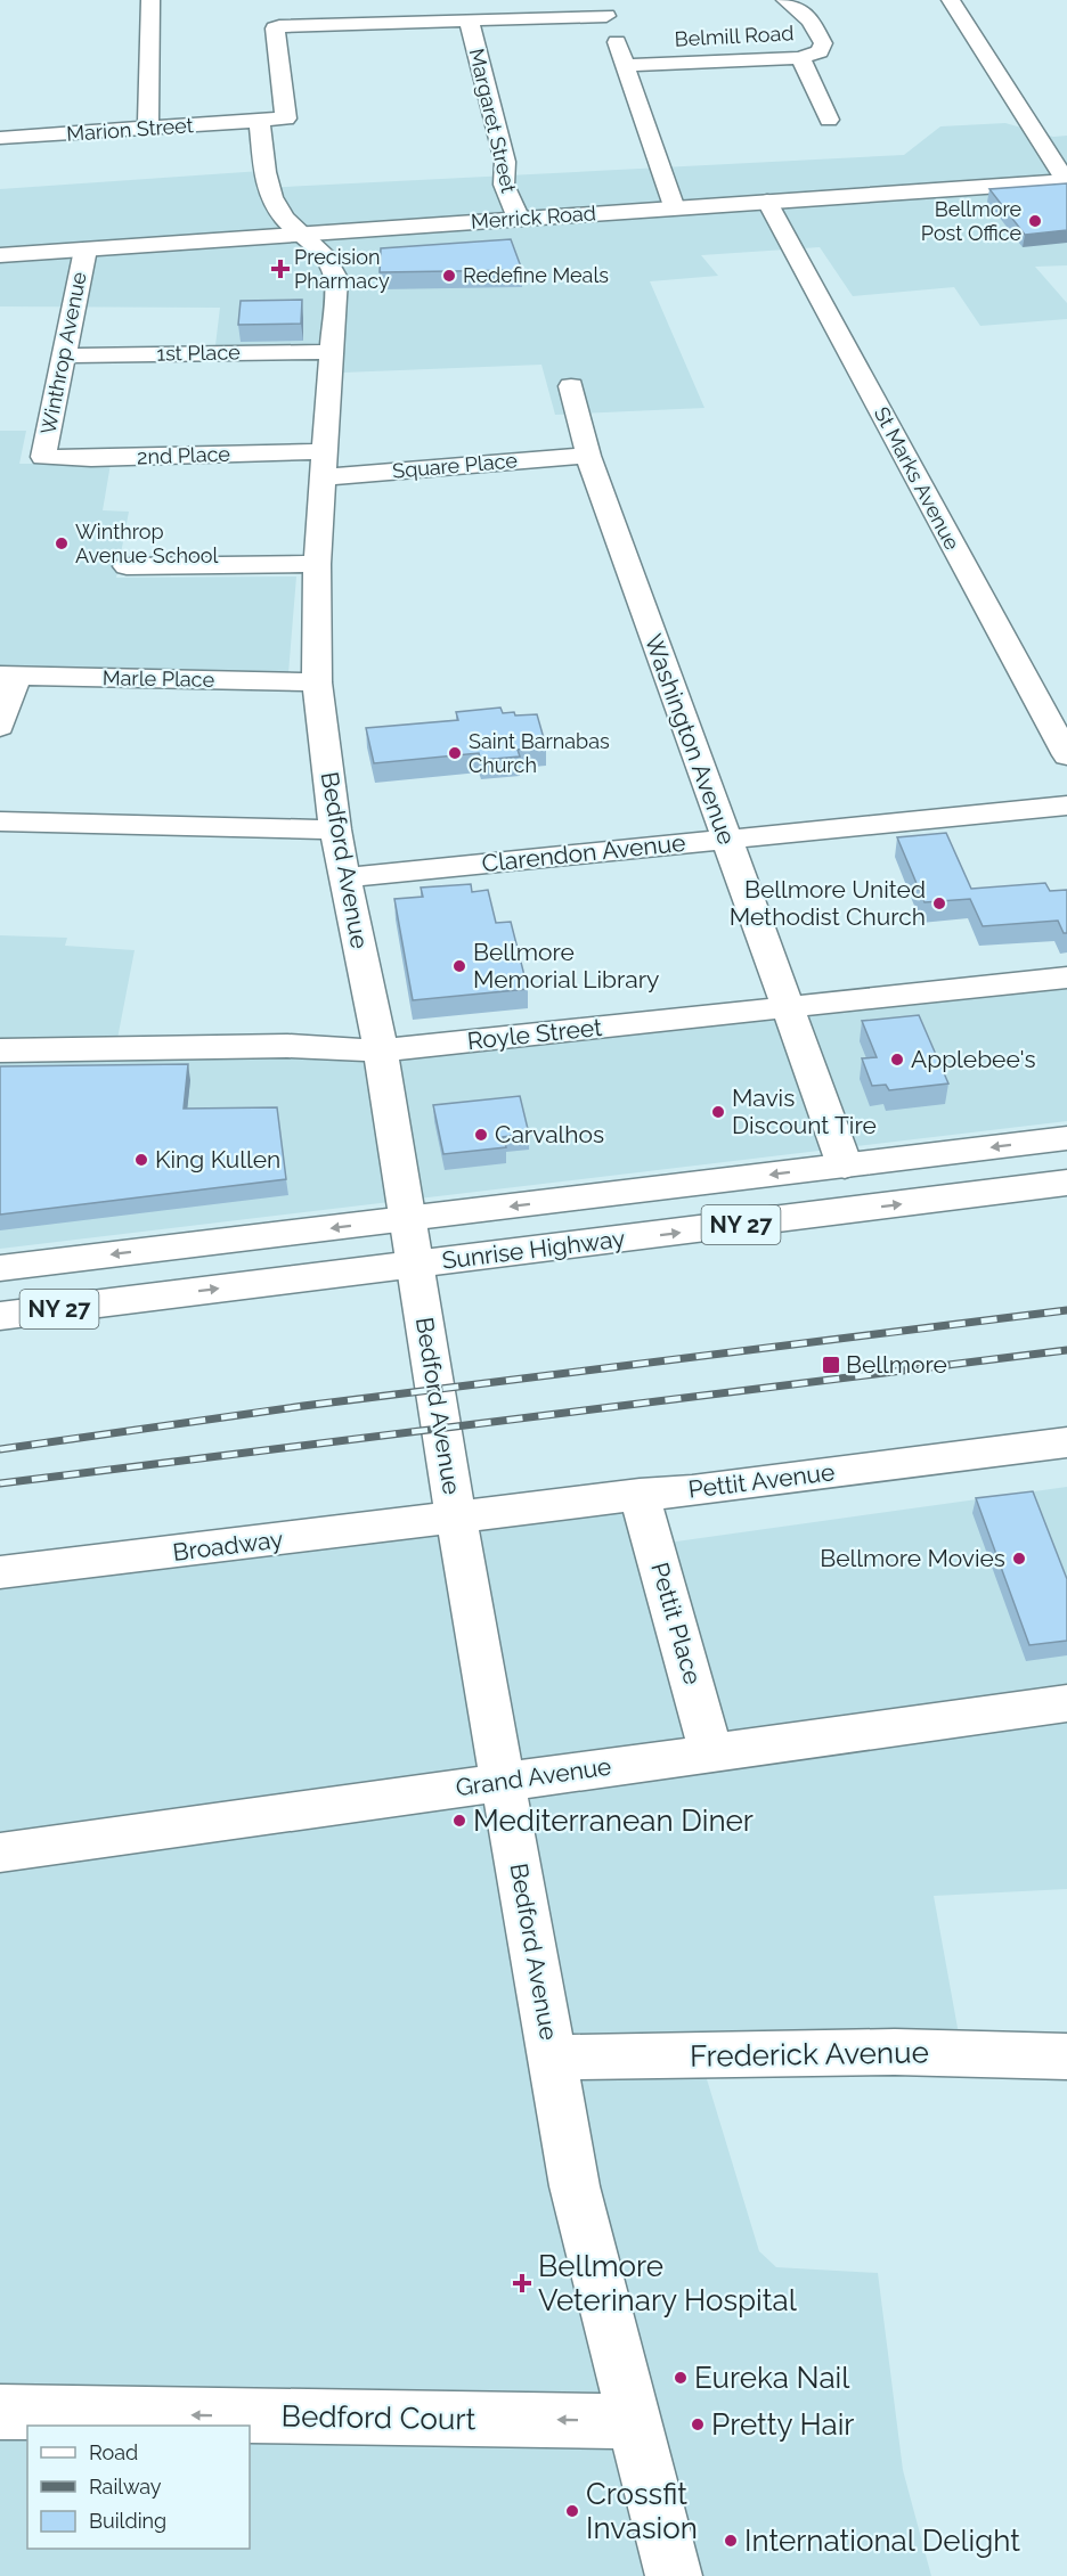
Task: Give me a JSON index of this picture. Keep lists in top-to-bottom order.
{
  "streets": {
    "main road": [
      "Belmill Road",
      "Margaret Street",
      "Marion Street",
      "Merrick Road",
      "Winthrop Avenue",
      "1st Place",
      "2nd Place",
      "Square Place",
      "St Marks Avenue",
      "Marle Place",
      "Washington Avenue",
      "Clarendon Avenue",
      "Bedford Avenue",
      "Royle Street",
      "NY 27",
      "Sunrise Highway",
      "Pettit Avenue",
      "Broadway",
      "Pettit Place",
      "Grand Avenue",
      "Frederick Avenue",
      "Bedford Court"
    ]
  },
  "crossings": [
    ["Margaret Street", "Merrick Road"],
    ["Marion Street", "Bedford Avenue"],
    ["Merrick Road", "Winthrop Avenue"],
    ["Merrick Road", "St Marks Avenue"],
    ["Merrick Road", "Bedford Avenue"],
    ["Winthrop Avenue", "1st Place"],
    ["Winthrop Avenue", "2nd Place"],
    ["1st Place", "Bedford Avenue"],
    ["2nd Place", "Square Place"],
    ["2nd Place", "Bedford Avenue"],
    ["Square Place", "Washington Avenue"],
    ["Square Place", "Bedford Avenue"],
    ["Marle Place", "Bedford Avenue"],
    ["Washington Avenue", "Clarendon Avenue"],
    ["Washington Avenue", "Royle Street"],
    ["Washington Avenue", "Sunrise Highway"],
    ["Clarendon Avenue", "Bedford Avenue"],
    ["Bedford Avenue", "Royle Street"],
    ["Bedford Avenue", "Sunrise Highway"],
    ["Bedford Avenue", "Pettit Avenue"],
    ["Bedford Avenue", "Broadway"],
    ["Bedford Avenue", "Grand Avenue"],
    ["Bedford Avenue", "Frederick Avenue"],
    ["Bedford Avenue", "Bedford Court"],
    ["Pettit Avenue", "Broadway"],
    ["Pettit Avenue", "Pettit Place"],
    ["Pettit Place", "Grand Avenue"]
  ],
  "one_way": ["Bedford Court"],
  "places": {
    "other": [
      "Bellmore Post Office",
      "Redefine Meals",
      "Winthrop Avenue School",
      "Saint Barnabas Church",
      "Bellmore United Methodist Church",
      "Bellmore Memorial Library",
      "Applebee's",
      "Mavis Discount Tire",
      "Carvalhos",
      "King Kullen",
      "Bellmore Movies",
      "Mediterranean Diner",
      "Eureka Nail",
      "Pretty Hair",
      "Crossfit Invasion",
      "International Delight"
    ],
    "health": ["Precision Pharmacy", "Bellmore Veterinary Hospital"],
    "transit": ["Bellmore"]
  },
  "legend": ["Road", "Railway", "Building"]
}
